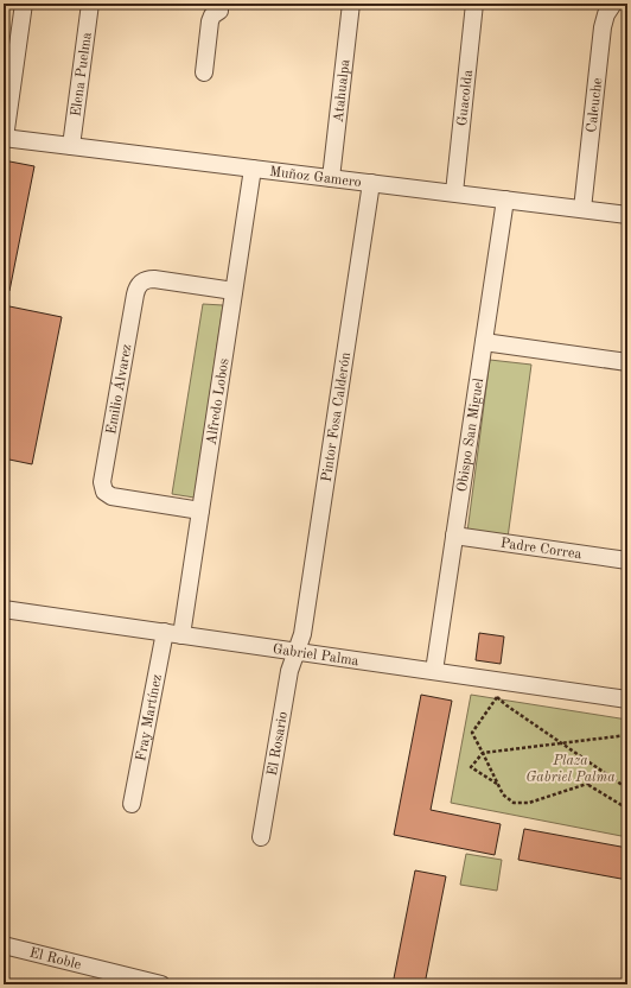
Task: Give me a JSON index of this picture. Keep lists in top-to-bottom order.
{
  "streets": {
    "street": [
      "Elena Puelma",
      "Atahualpa",
      "Guacolda",
      "Caleuche",
      "Muñoz Gamero",
      "Emilio Álvarez",
      "Alfredo Lobos",
      "Pintor Fosa Calderón",
      "Obispo San Miguel",
      "Padre Correa",
      "Gabriel Palma",
      "Fray Martínez",
      "El Rosario",
      "El Roble"
    ]
  },
  "crossings": [
    ["Elena Puelma", "Muñoz Gamero"],
    ["Atahualpa", "Muñoz Gamero"],
    ["Guacolda", "Muñoz Gamero"],
    ["Caleuche", "Muñoz Gamero"],
    ["Muñoz Gamero", "Alfredo Lobos"],
    ["Muñoz Gamero", "Pintor Fosa Calderón"],
    ["Muñoz Gamero", "Obispo San Miguel"],
    ["Emilio Álvarez", "Alfredo Lobos"],
    ["Alfredo Lobos", "Gabriel Palma"],
    ["Alfredo Lobos", "Fray Martínez"],
    ["Pintor Fosa Calderón", "Gabriel Palma"],
    ["Pintor Fosa Calderón", "El Rosario"],
    ["Obispo San Miguel", "Padre Correa"],
    ["Obispo San Miguel", "Gabriel Palma"],
    ["Gabriel Palma", "Fray Martínez"],
    ["Gabriel Palma", "El Rosario"]
  ],
  "parks": ["Plaza Gabriel Palma"]
}
